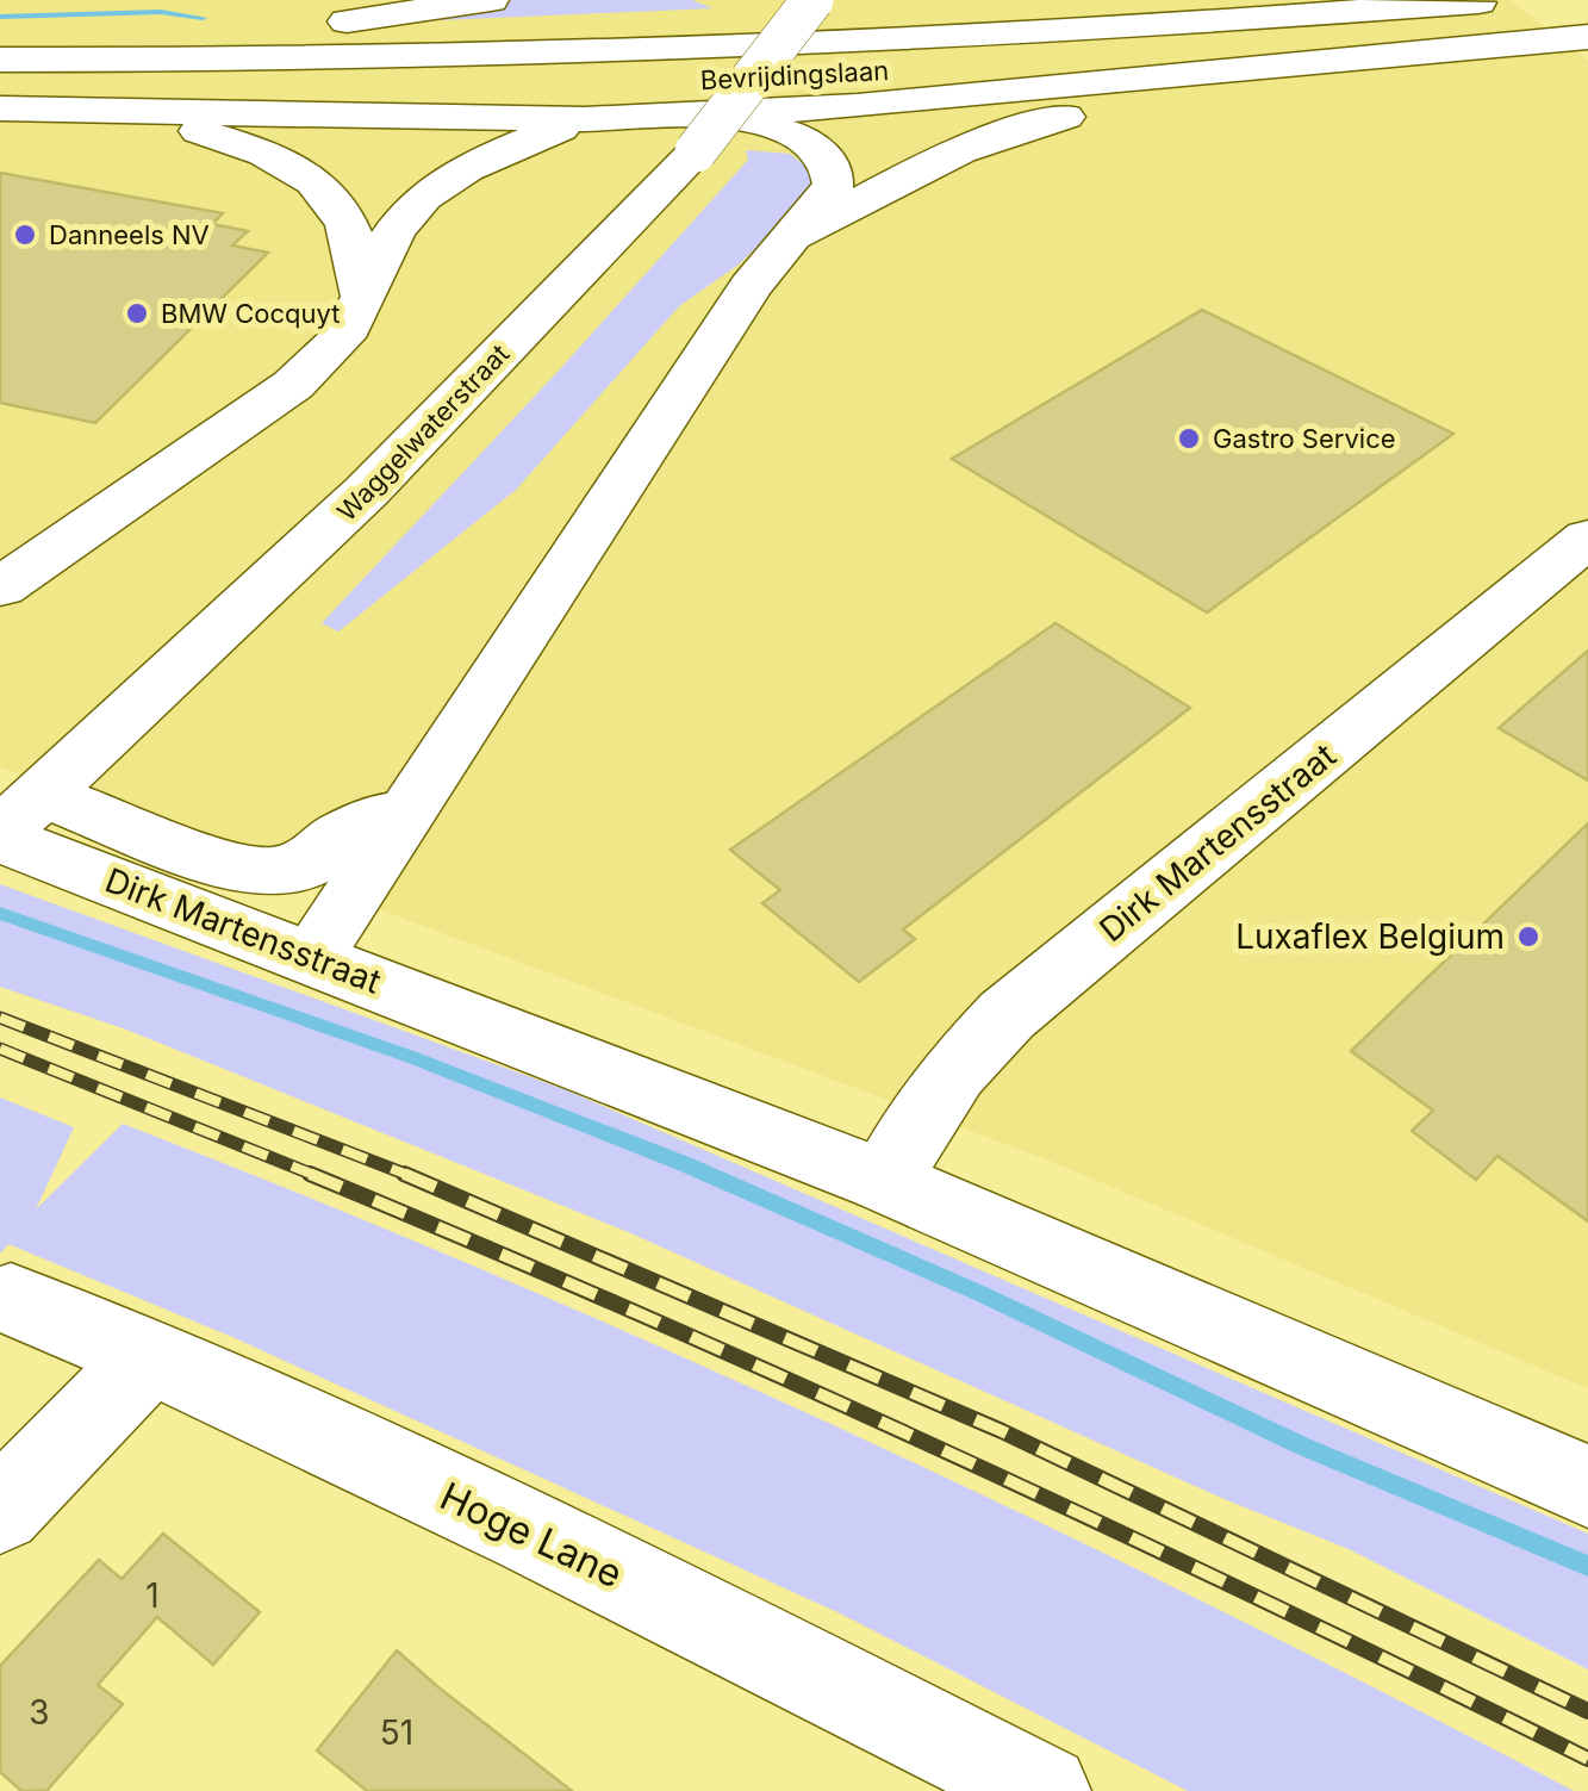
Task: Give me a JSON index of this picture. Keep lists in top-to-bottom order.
{
  "streets": {
    "main road": [
      "Bevrijdingslaan",
      "Waggelwaterstraat",
      "Dirk Martensstraat",
      "Hoge Lane"
    ]
  },
  "crossings": [
    ["Waggelwaterstraat", "Dirk Martensstraat"]
  ],
  "places": [
    "Danneels NV",
    "BMW Cocquyt",
    "Gastro Service",
    "Luxaflex Belgium"
  ],
  "house_numbers": ["1", "3", "51"]
}
